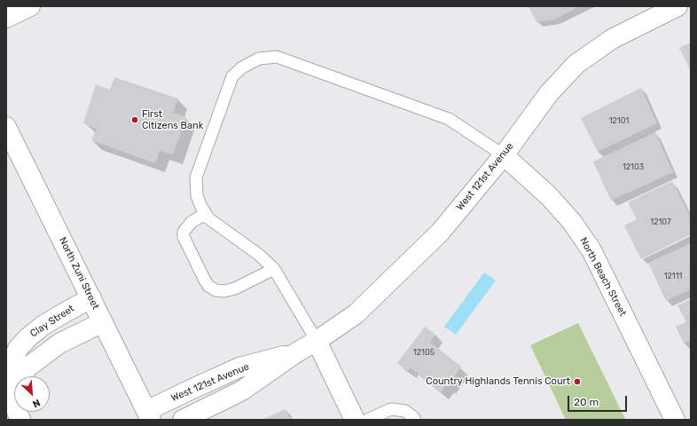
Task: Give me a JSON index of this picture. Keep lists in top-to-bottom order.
{
  "streets": {
    "street": [
      "West 121st Avenue",
      "North Zuni Street",
      "North Beach Street",
      "Clay Street"
    ]
  },
  "crossings": [
    ["West 121st Avenue", "North Zuni Street"],
    ["West 121st Avenue", "North Beach Street"],
    ["North Zuni Street", "Clay Street"]
  ],
  "places": ["First Citizens Bank", "Country Highlands Tennis Court"],
  "house_numbers": [
    "12101",
    "12103",
    "12107",
    "12111",
    "12105"
  ],
  "scale_bar": "20 m",
  "north": "bottom right"
}
